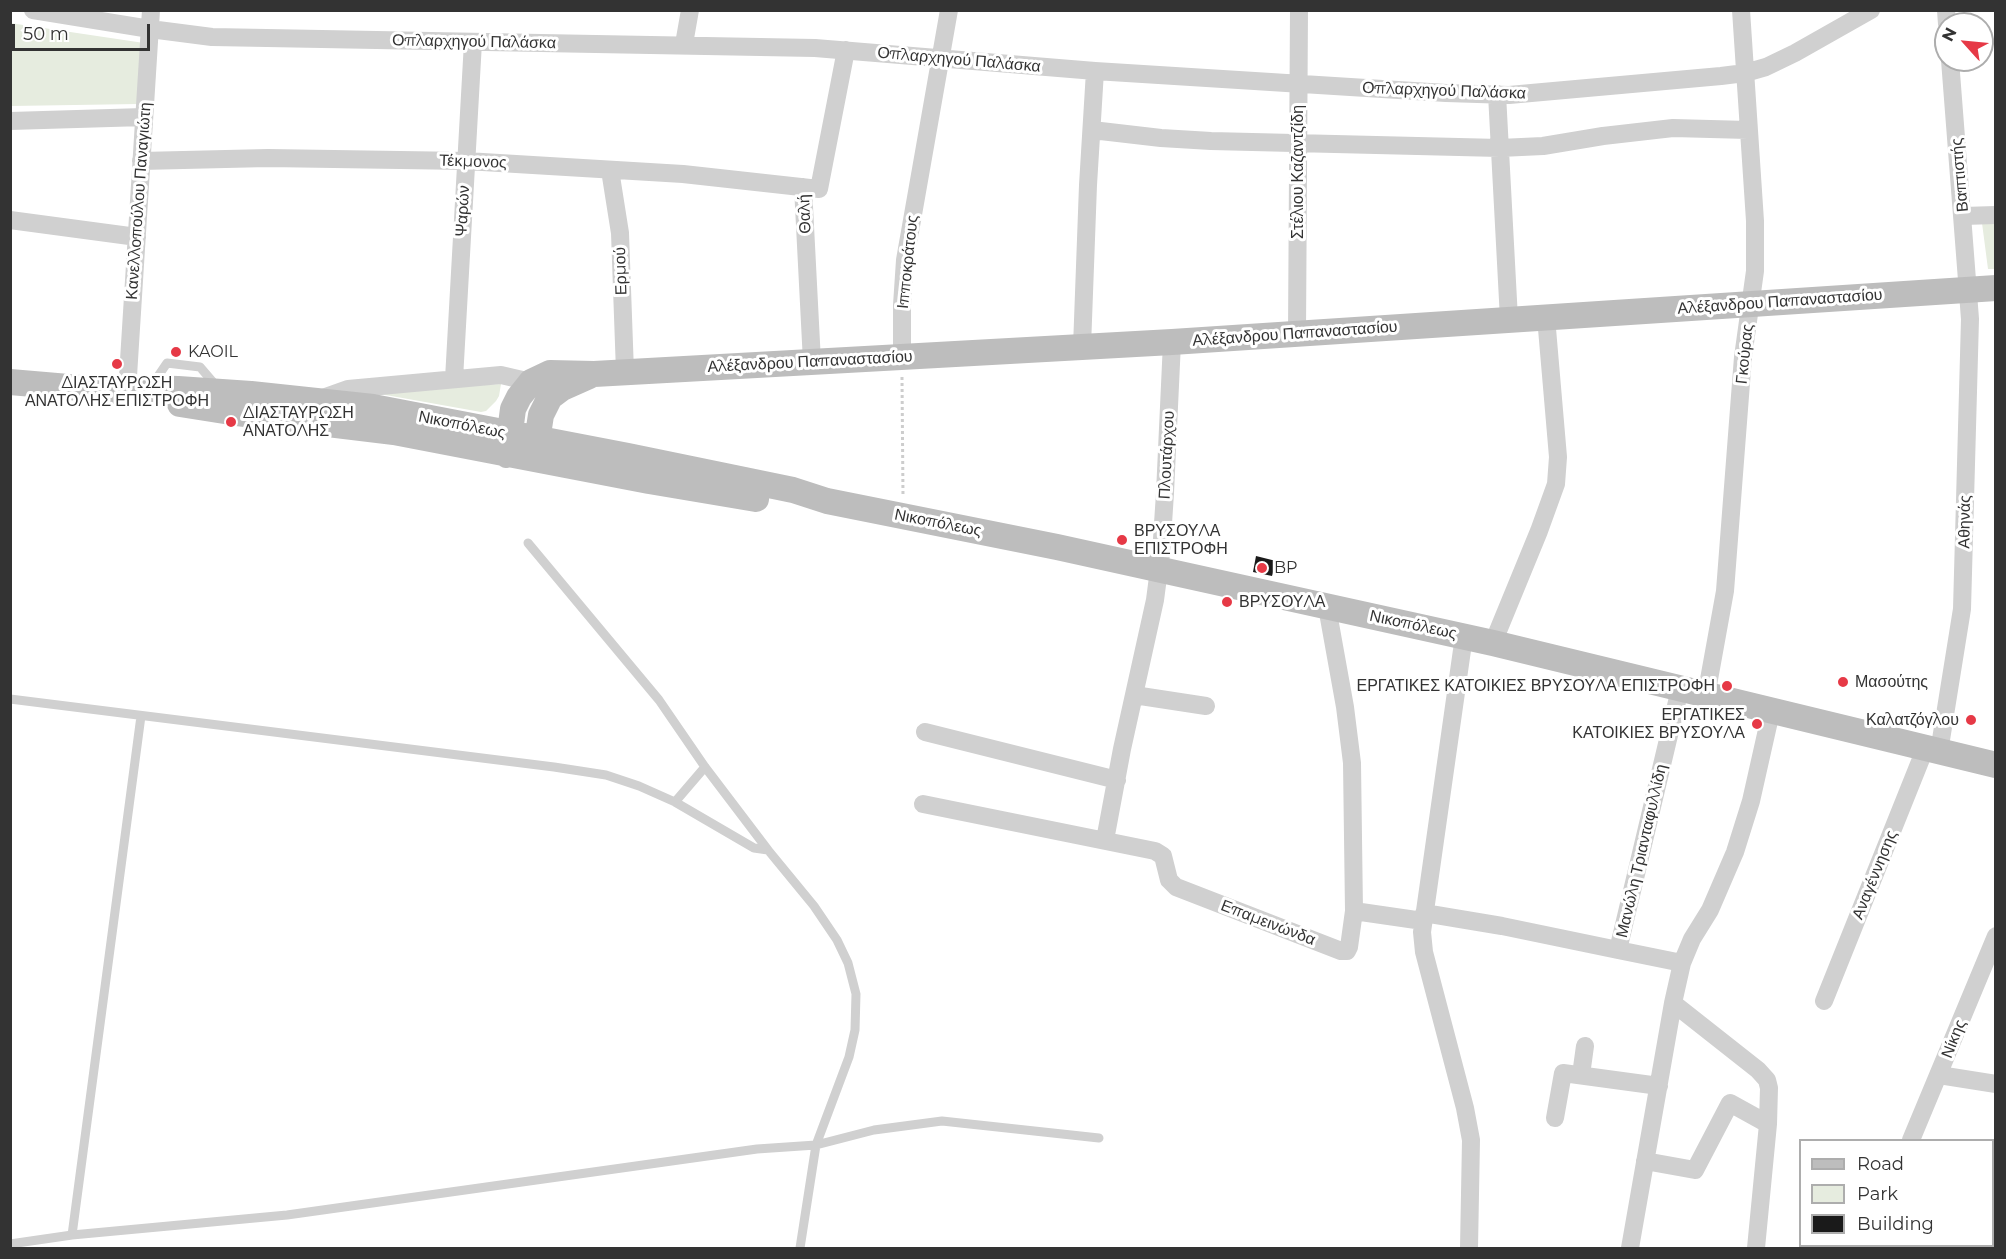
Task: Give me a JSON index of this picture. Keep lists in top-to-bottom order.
{
  "streets": {
    "main road": ["Αλέξανδρου Παπαναστασίου", "Νικοπόλεως"],
    "street": [
      "Οπλαρχηγού Παλάσκα",
      "Τέκμονος",
      "Στέλιου Καζαντζίδη",
      "Βαπτιστής",
      "Κανελλοπούλου Παναγιώτη",
      "Ψαρών",
      "Θαλή",
      "Ιπποκράτους",
      "Ερμού",
      "Γκούρας",
      "Πλουτάρχου",
      "Αθηνάς",
      "Μανώλη Τριανταφυλλίδη",
      "Αναγέννησης",
      "Επαμεινώνδα",
      "Νίκης"
    ]
  },
  "crossings": [
    ["Οπλαρχηγού Παλάσκα", "Στέλιου Καζαντζίδη"],
    ["Οπλαρχηγού Παλάσκα", "Κανελλοπούλου Παναγιώτη"],
    ["Οπλαρχηγού Παλάσκα", "Ψαρών"],
    ["Οπλαρχηγού Παλάσκα", "Θαλή"],
    ["Οπλαρχηγού Παλάσκα", "Ιπποκράτους"],
    ["Οπλαρχηγού Παλάσκα", "Γκούρας"],
    ["Τέκμονος", "Κανελλοπούλου Παναγιώτη"],
    ["Τέκμονος", "Ψαρών"],
    ["Τέκμονος", "Θαλή"],
    ["Τέκμονος", "Ερμού"],
    ["Στέλιου Καζαντζίδη", "Αλέξανδρου Παπαναστασίου"],
    ["Βαπτιστής", "Αλέξανδρου Παπαναστασίου"],
    ["Βαπτιστής", "Αθηνάς"],
    ["Κανελλοπούλου Παναγιώτη", "Νικοπόλεως"],
    ["Θαλή", "Αλέξανδρου Παπαναστασίου"],
    ["Ιπποκράτους", "Αλέξανδρου Παπαναστασίου"],
    ["Ερμού", "Αλέξανδρου Παπαναστασίου"],
    ["Αλέξανδρου Παπαναστασίου", "Γκούρας"],
    ["Αλέξανδρου Παπαναστασίου", "Νικοπόλεως"],
    ["Αλέξανδρου Παπαναστασίου", "Πλουτάρχου"],
    ["Αλέξανδρου Παπαναστασίου", "Αθηνάς"],
    ["Γκούρας", "Νικοπόλεως"],
    ["Νικοπόλεως", "Πλουτάρχου"],
    ["Νικοπόλεως", "Αθηνάς"],
    ["Νικοπόλεως", "Μανώλη Τριανταφυλλίδη"],
    ["Νικοπόλεως", "Αναγέννησης"],
    ["Πλουτάρχου", "Επαμεινώνδα"],
    ["Αθηνάς", "Αναγέννησης"]
  ],
  "places": [
    "KAOIL",
    "ΔΙΑΣΤΑΥΡΩΣΗ ΑΝΑΤΟΛΗΣ ΕΠΙΣΤΡΟΦΗ",
    "ΔΙΑΣΤΑΥΡΩΣΗ ΑΝΑΤΟΛΗΣ",
    "ΒΡΥΣΟΥΛΑ ΕΠΙΣΤΡΟΦΗ",
    "BP",
    "ΒΡΥΣΟΥΛΑ",
    "Μασούτης",
    "ΕΡΓΑΤΙΚΕΣ ΚΑΤΟΙΚΙΕΣ ΒΡΥΣΟΥΛΑ ΕΠΙΣΤΡΟΦΗ",
    "Καλατζόγλου",
    "ΕΡΓΑΤΙΚΕΣ ΚΑΤΟΙΚΙΕΣ ΒΡΥΣΟΥΛΑ"
  ],
  "legend": ["Road", "Park", "Building"],
  "scale_bar": "50 m",
  "north": "top left"
}
